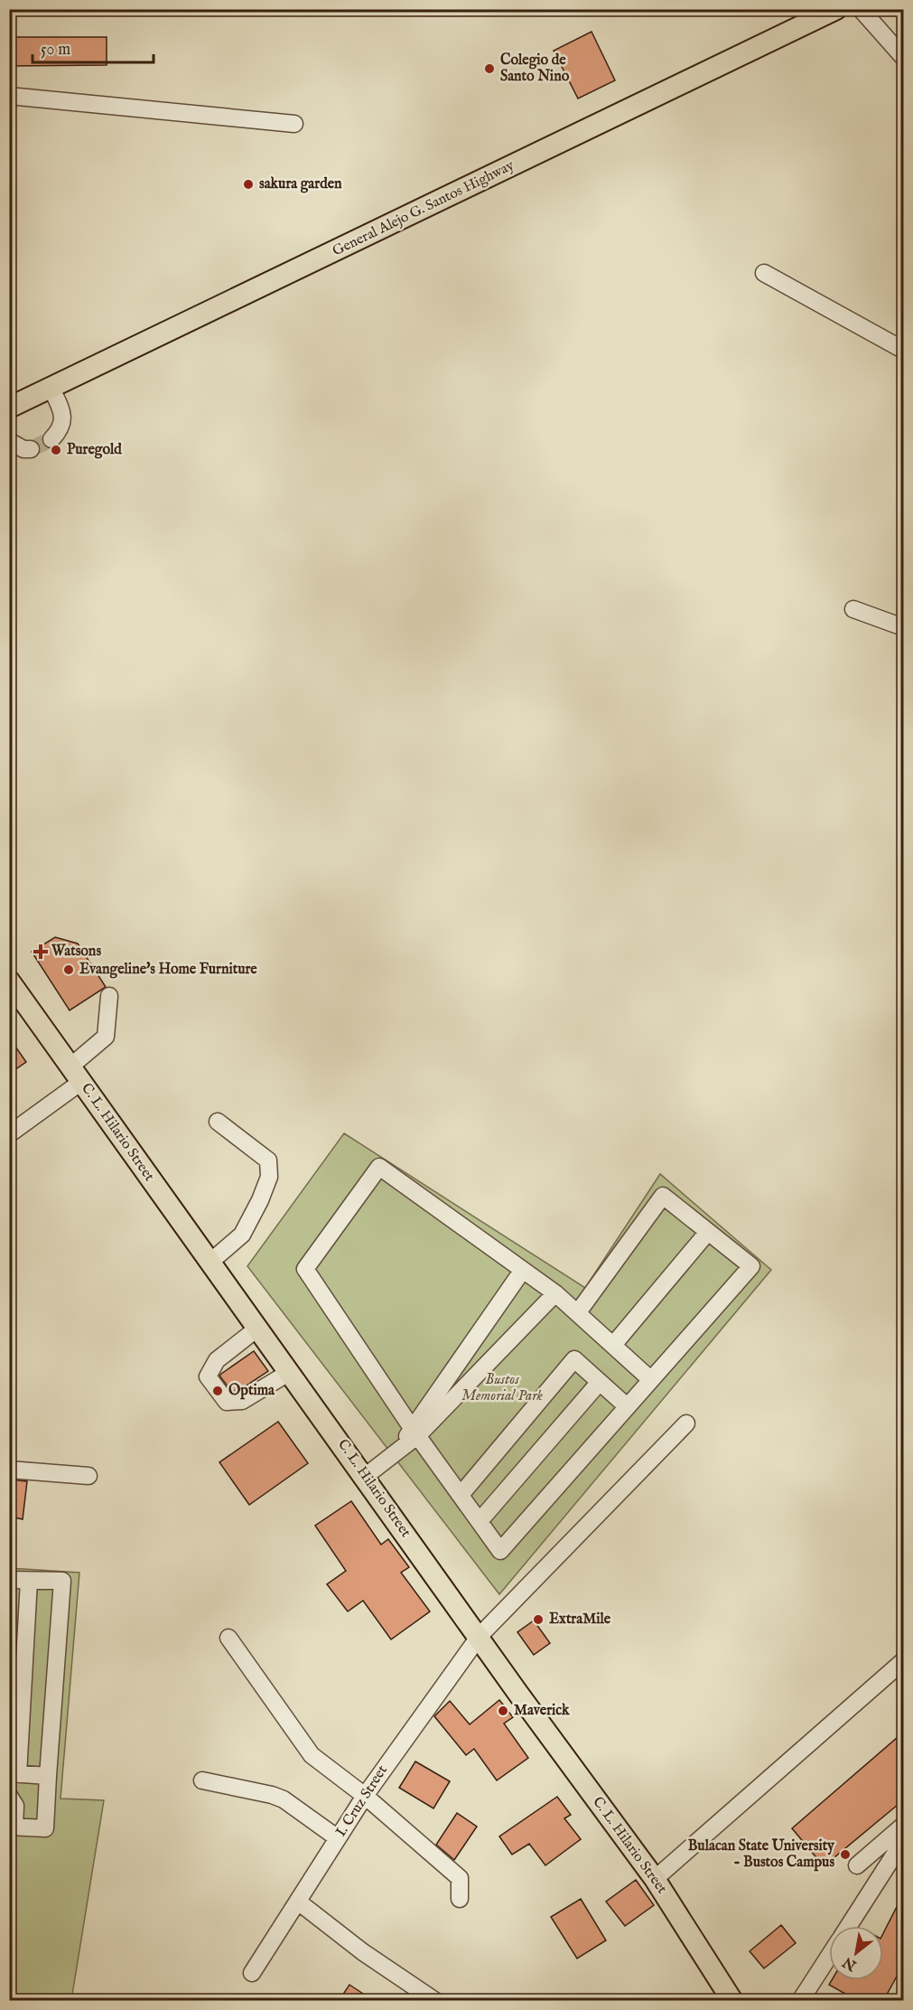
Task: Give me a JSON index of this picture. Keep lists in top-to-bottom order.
{
  "streets": {
    "main road": ["General Alejo G. Santos Highway", "C. L. Hilario Street"],
    "street": ["I. Cruz Street"]
  },
  "crossings": [
    ["C. L. Hilario Street", "I. Cruz Street"]
  ],
  "parks": ["Bustos Memorial Park"],
  "places": {
    "other": [
      "Colegio de Santo Nino",
      "sakura garden",
      "Puregold",
      "Evangeline's Home Furniture",
      "Optima",
      "ExtraMile",
      "Maverick",
      "Bulacan State University - Bustos Campus"
    ],
    "health": ["Watsons"]
  },
  "scale_bar": "50 m",
  "north": "bottom left"
}
